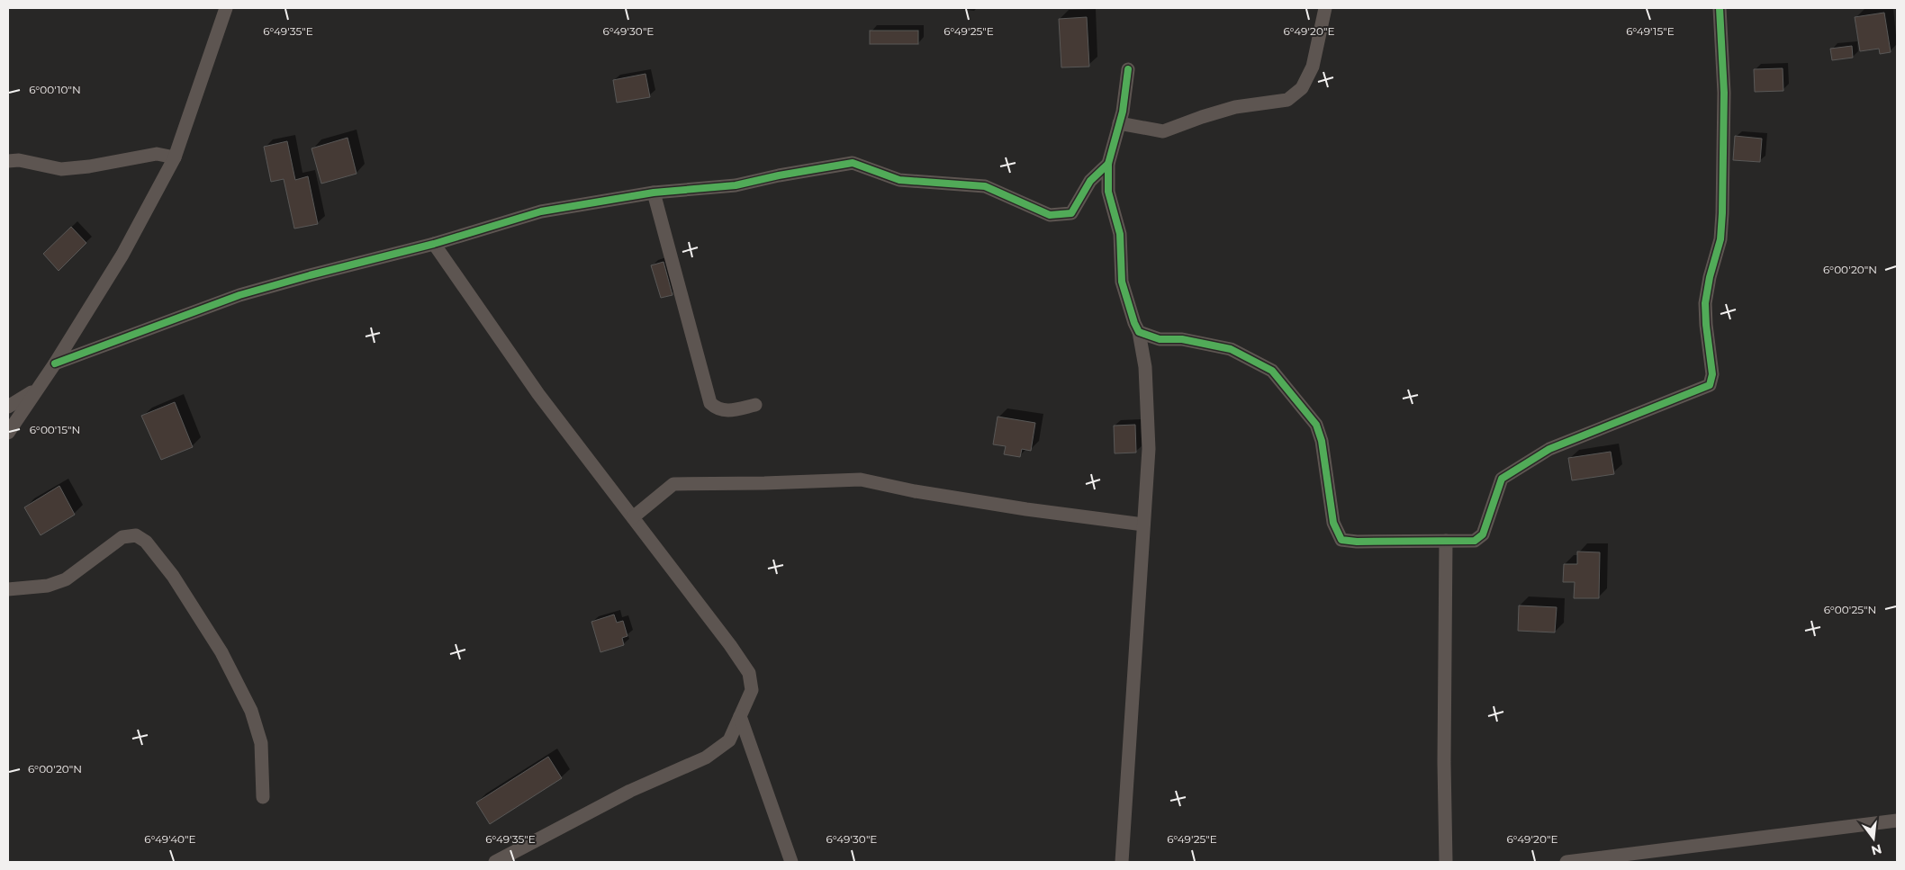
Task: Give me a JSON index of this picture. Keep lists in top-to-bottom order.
{
  "north": "bottom",
  "coordinates": [
    "6°49'35\"E",
    "6°49'30\"E",
    "6°49'25\"E",
    "6°49'15\"E",
    "6°49'20\"E",
    "6°00'10\"N",
    "6°00'20\"N",
    "6°00'15\"N",
    "6°00'25\"N",
    "6°49'40\"E"
  ]
}
